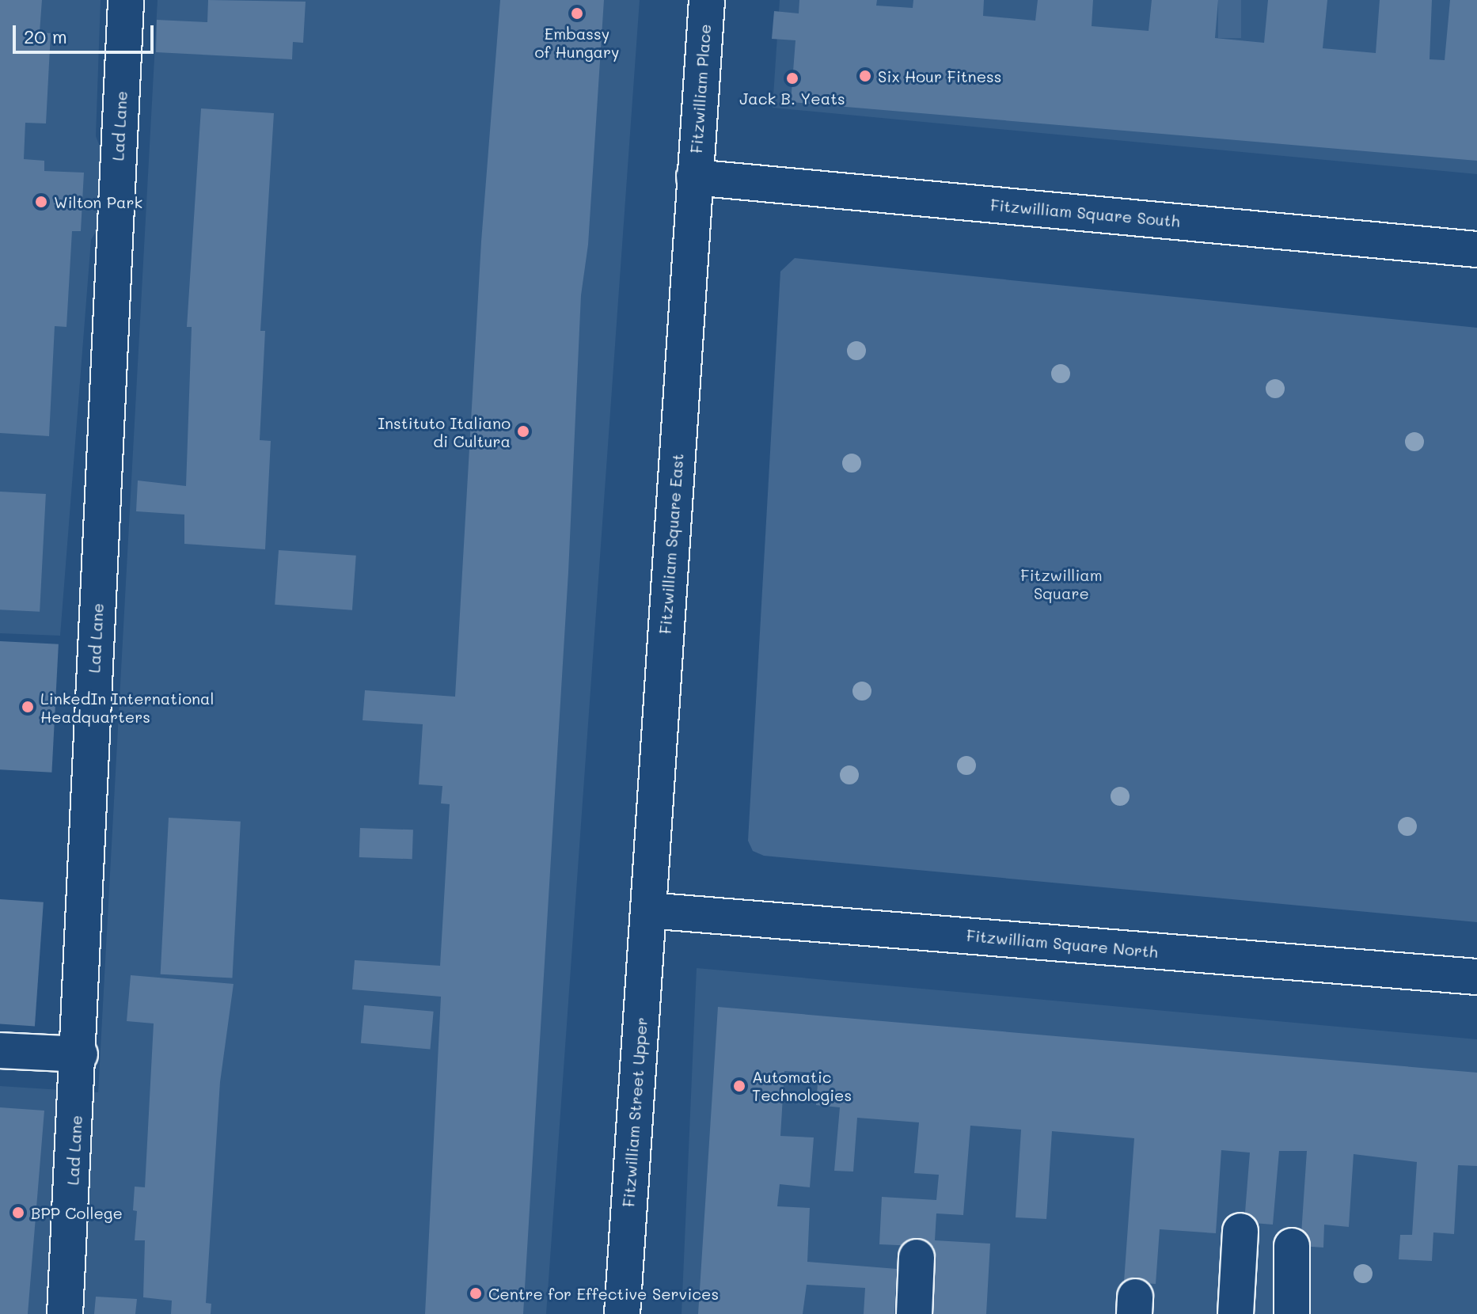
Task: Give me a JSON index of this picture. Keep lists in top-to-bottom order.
{
  "streets": {
    "street": [
      "Fitzwilliam Place",
      "Lad Lane",
      "Fitzwilliam Square South",
      "Fitzwilliam Square East",
      "Fitzwilliam Square North",
      "Fitzwilliam Street Upper"
    ]
  },
  "crossings": [
    ["Fitzwilliam Place", "Fitzwilliam Square South"],
    ["Fitzwilliam Place", "Fitzwilliam Square East"],
    ["Fitzwilliam Square South", "Fitzwilliam Square East"],
    ["Fitzwilliam Square East", "Fitzwilliam Square North"],
    ["Fitzwilliam Square East", "Fitzwilliam Street Upper"],
    ["Fitzwilliam Square North", "Fitzwilliam Street Upper"]
  ],
  "parks": ["Fitzwilliam Square"],
  "places": [
    "Embassy of Hungary",
    "Six Hour Fitness",
    "Jack B. Yeats",
    "Wilton Park",
    "Instituto Italiano di Cultura",
    "LinkedIn International Headquarters",
    "Automatic Technologies",
    "BPP College",
    "Centre for Effective Services"
  ],
  "scale_bar": "20 m"
}
